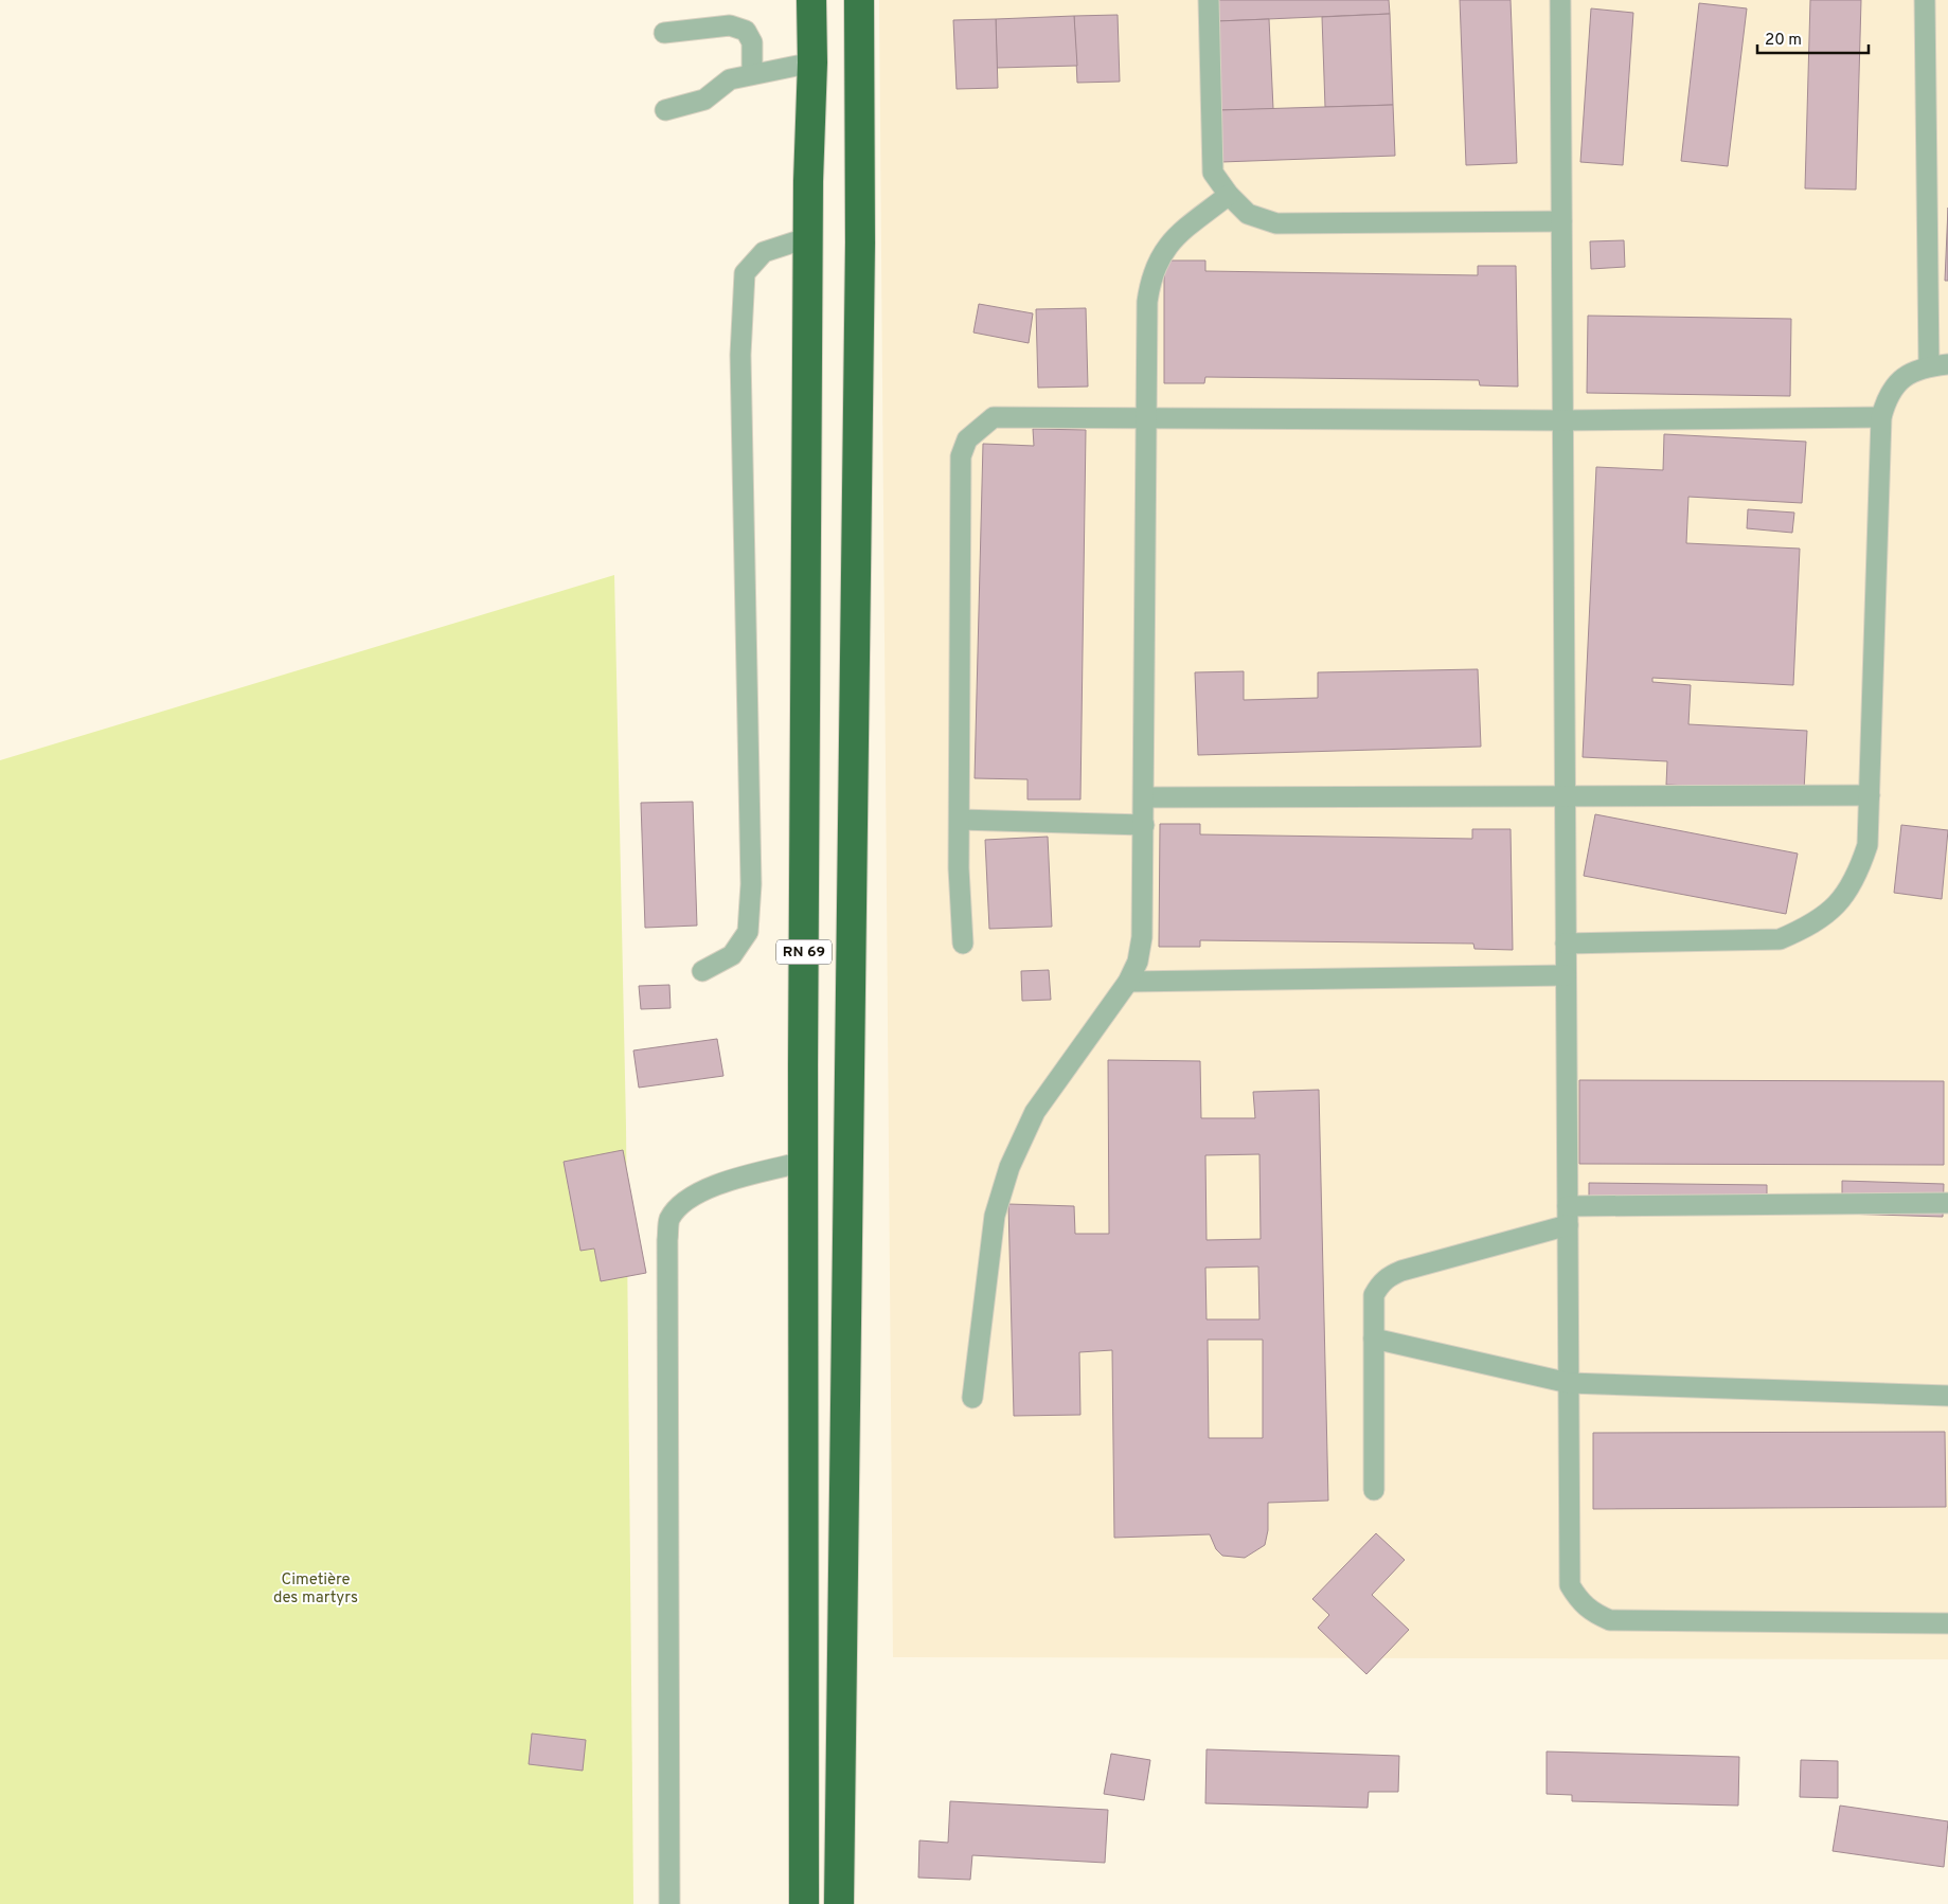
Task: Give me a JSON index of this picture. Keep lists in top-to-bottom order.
{
  "streets": {
    "highway": ["RN 69"]
  },
  "parks": ["Cimetière des martyrs"],
  "scale_bar": "20 m"
}
